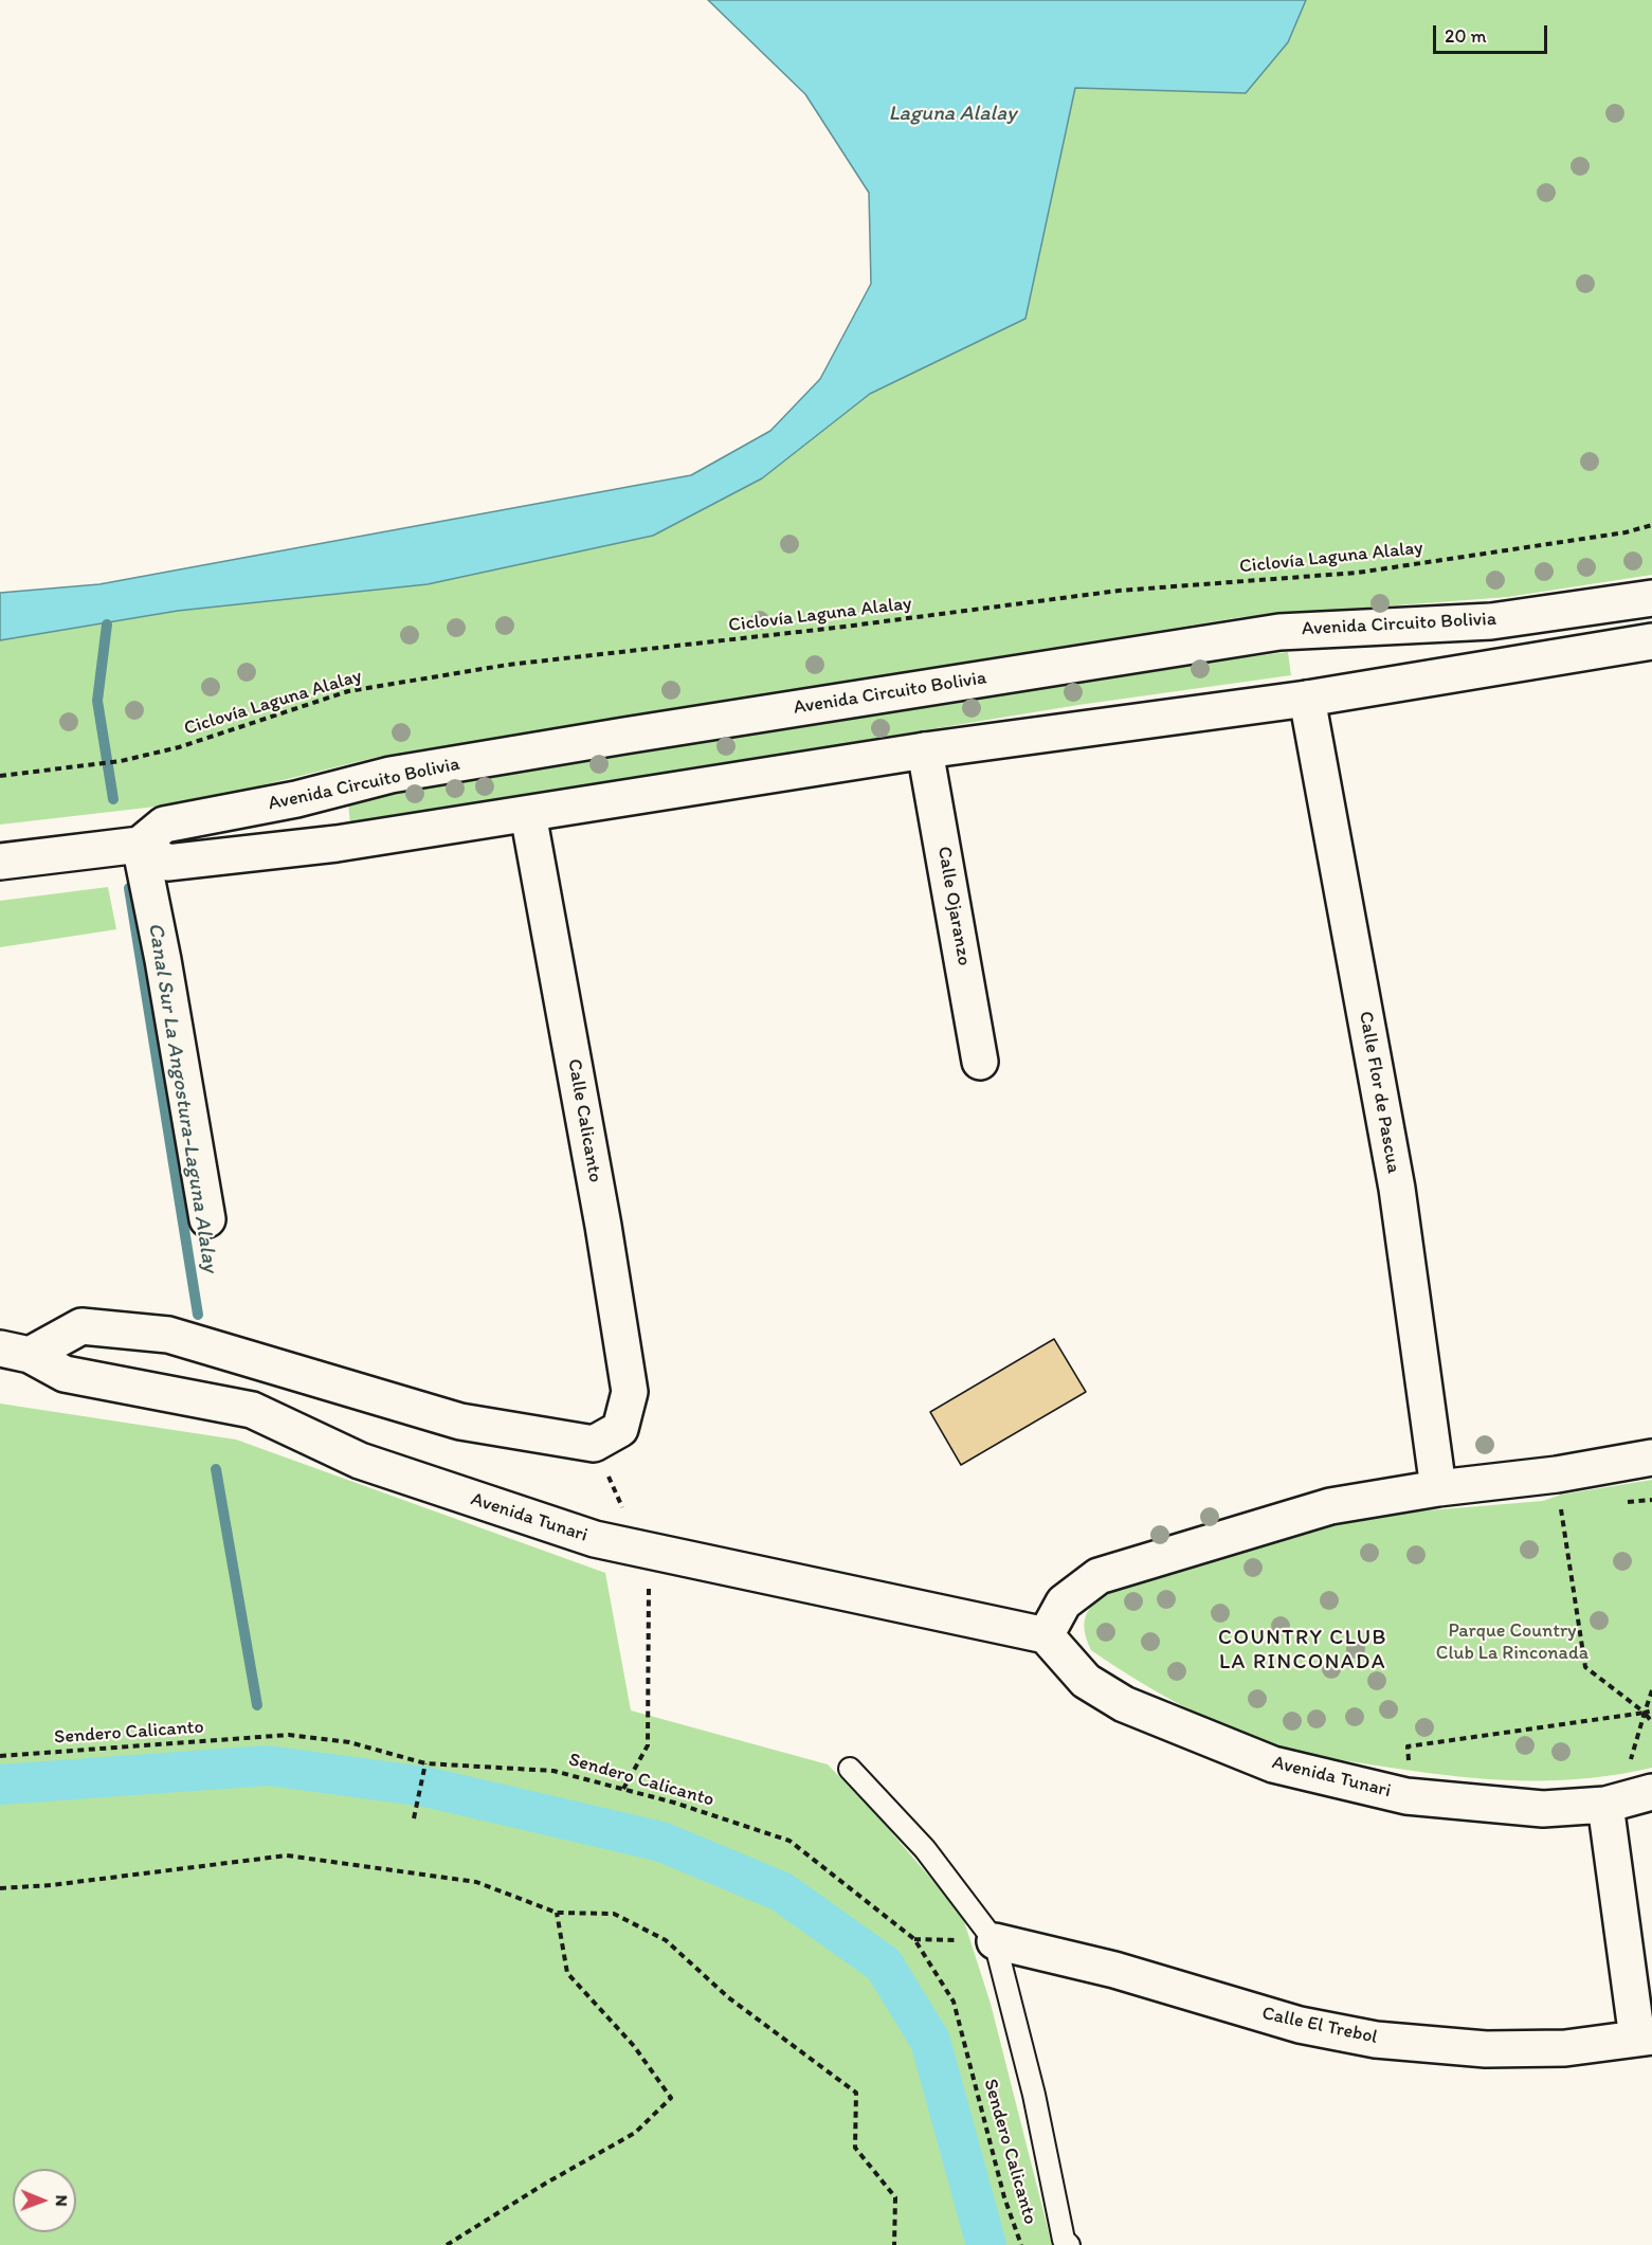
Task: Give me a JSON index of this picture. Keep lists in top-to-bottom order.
{
  "streets": {
    "street": [
      "Avenida Circuito Bolivia",
      "Calle Ojaranzo",
      "Calle Flor de Pascua",
      "Calle Calicanto",
      "Avenida Tunari",
      "Calle El Trebol"
    ],
    "path": ["Ciclovía Laguna Alalay", "Sendero Calicanto"]
  },
  "crossings": [
    ["Calle Calicanto", "Avenida Tunari"]
  ],
  "districts": ["COUNTRY CLUB LA RINCONADA"],
  "water": ["Laguna Alalay", "Canal Sur La Angostura-Laguna Alalay"],
  "parks": ["Parque Country Club La Rinconada"],
  "scale_bar": "20 m",
  "north": "right"
}
